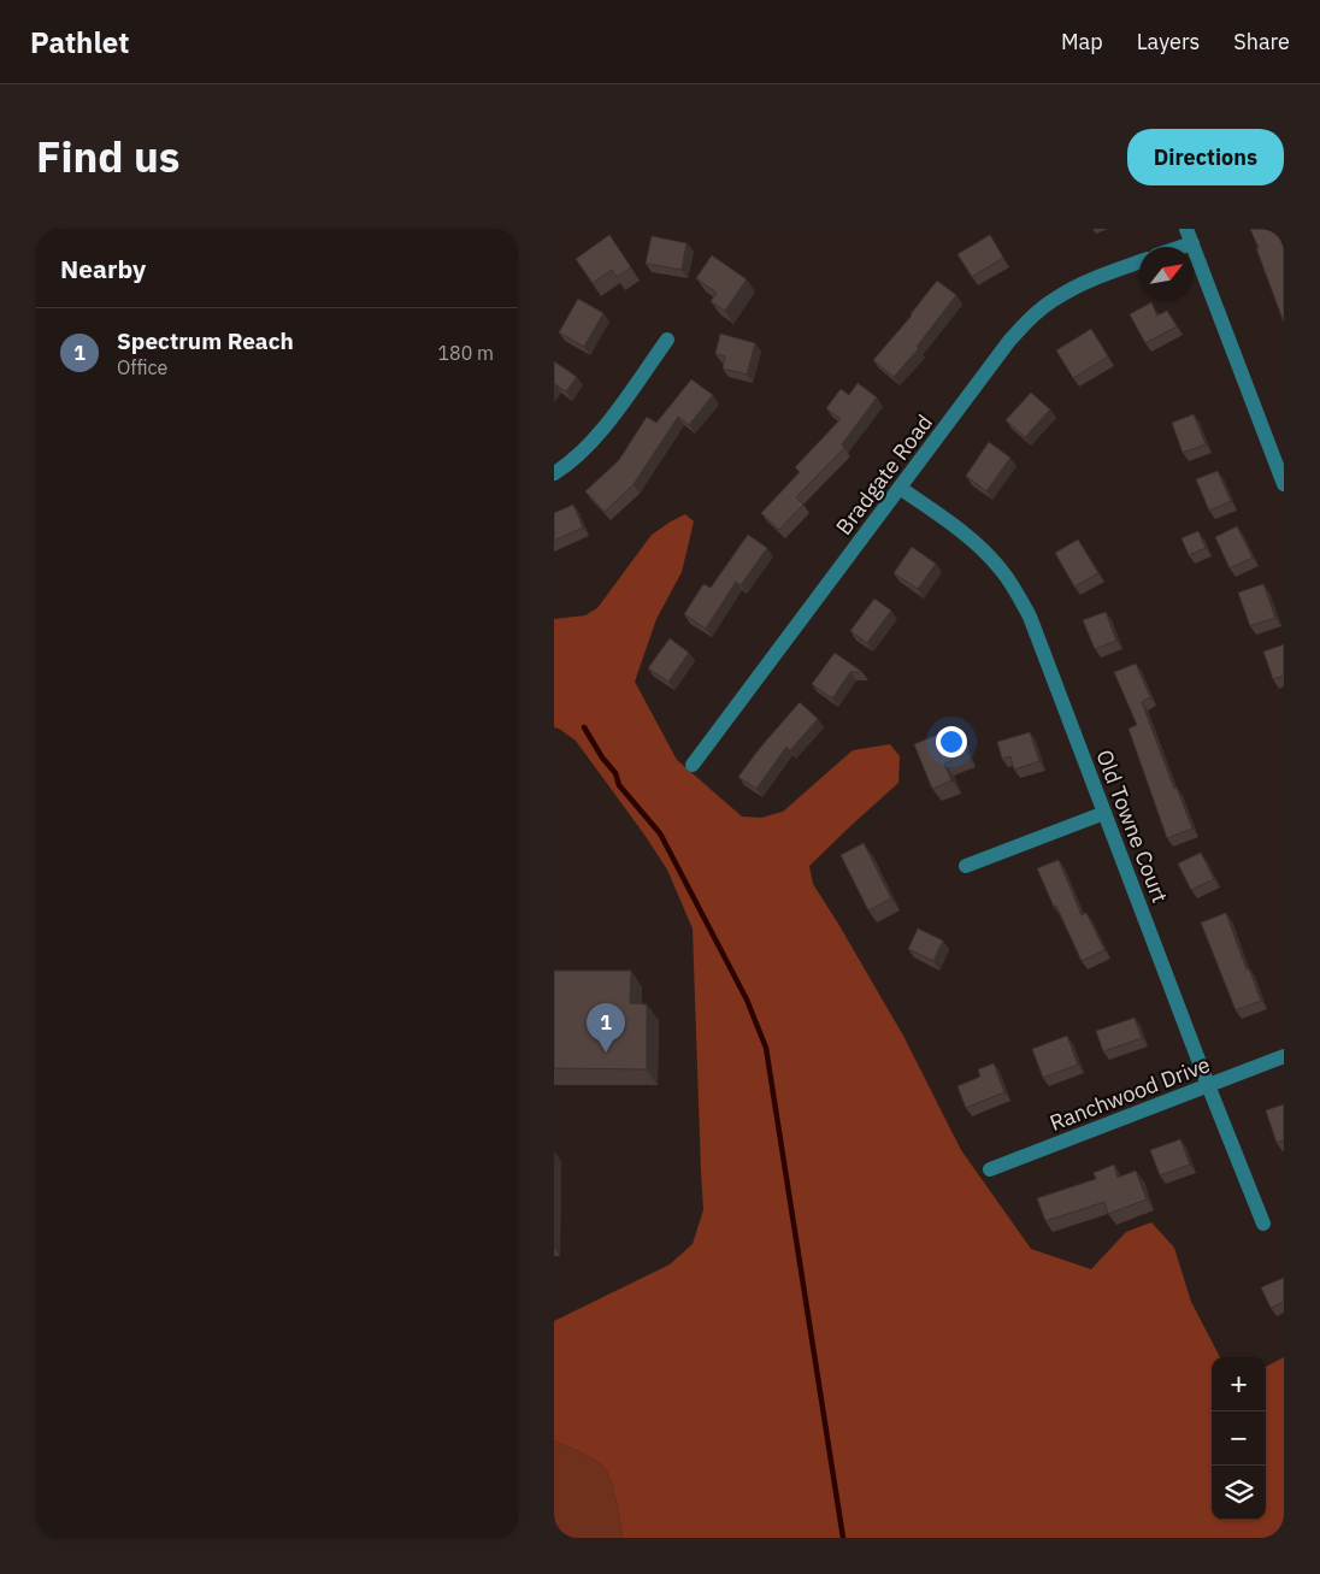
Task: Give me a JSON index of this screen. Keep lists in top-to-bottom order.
{
  "streets": {
    "street": ["Bradgate Road", "Old Towne Court", "Ranchwood Drive"]
  },
  "crossings": [
    ["Bradgate Road", "Old Towne Court"],
    ["Old Towne Court", "Ranchwood Drive"]
  ],
  "north": "top right",
  "page": {
    "header": "Pathlet",
    "nav": ["Map", "Layers", "Share"],
    "title": "Find us",
    "buttons": "Directions",
    "heading": "Nearby",
    "list": [
      {
        "mark": "1",
        "name": "Spectrum Reach",
        "note": "Office",
        "value": "180 m"
      }
    ],
    "pins": "1",
    "map_buttons": ["+", "−"]
  }
}
